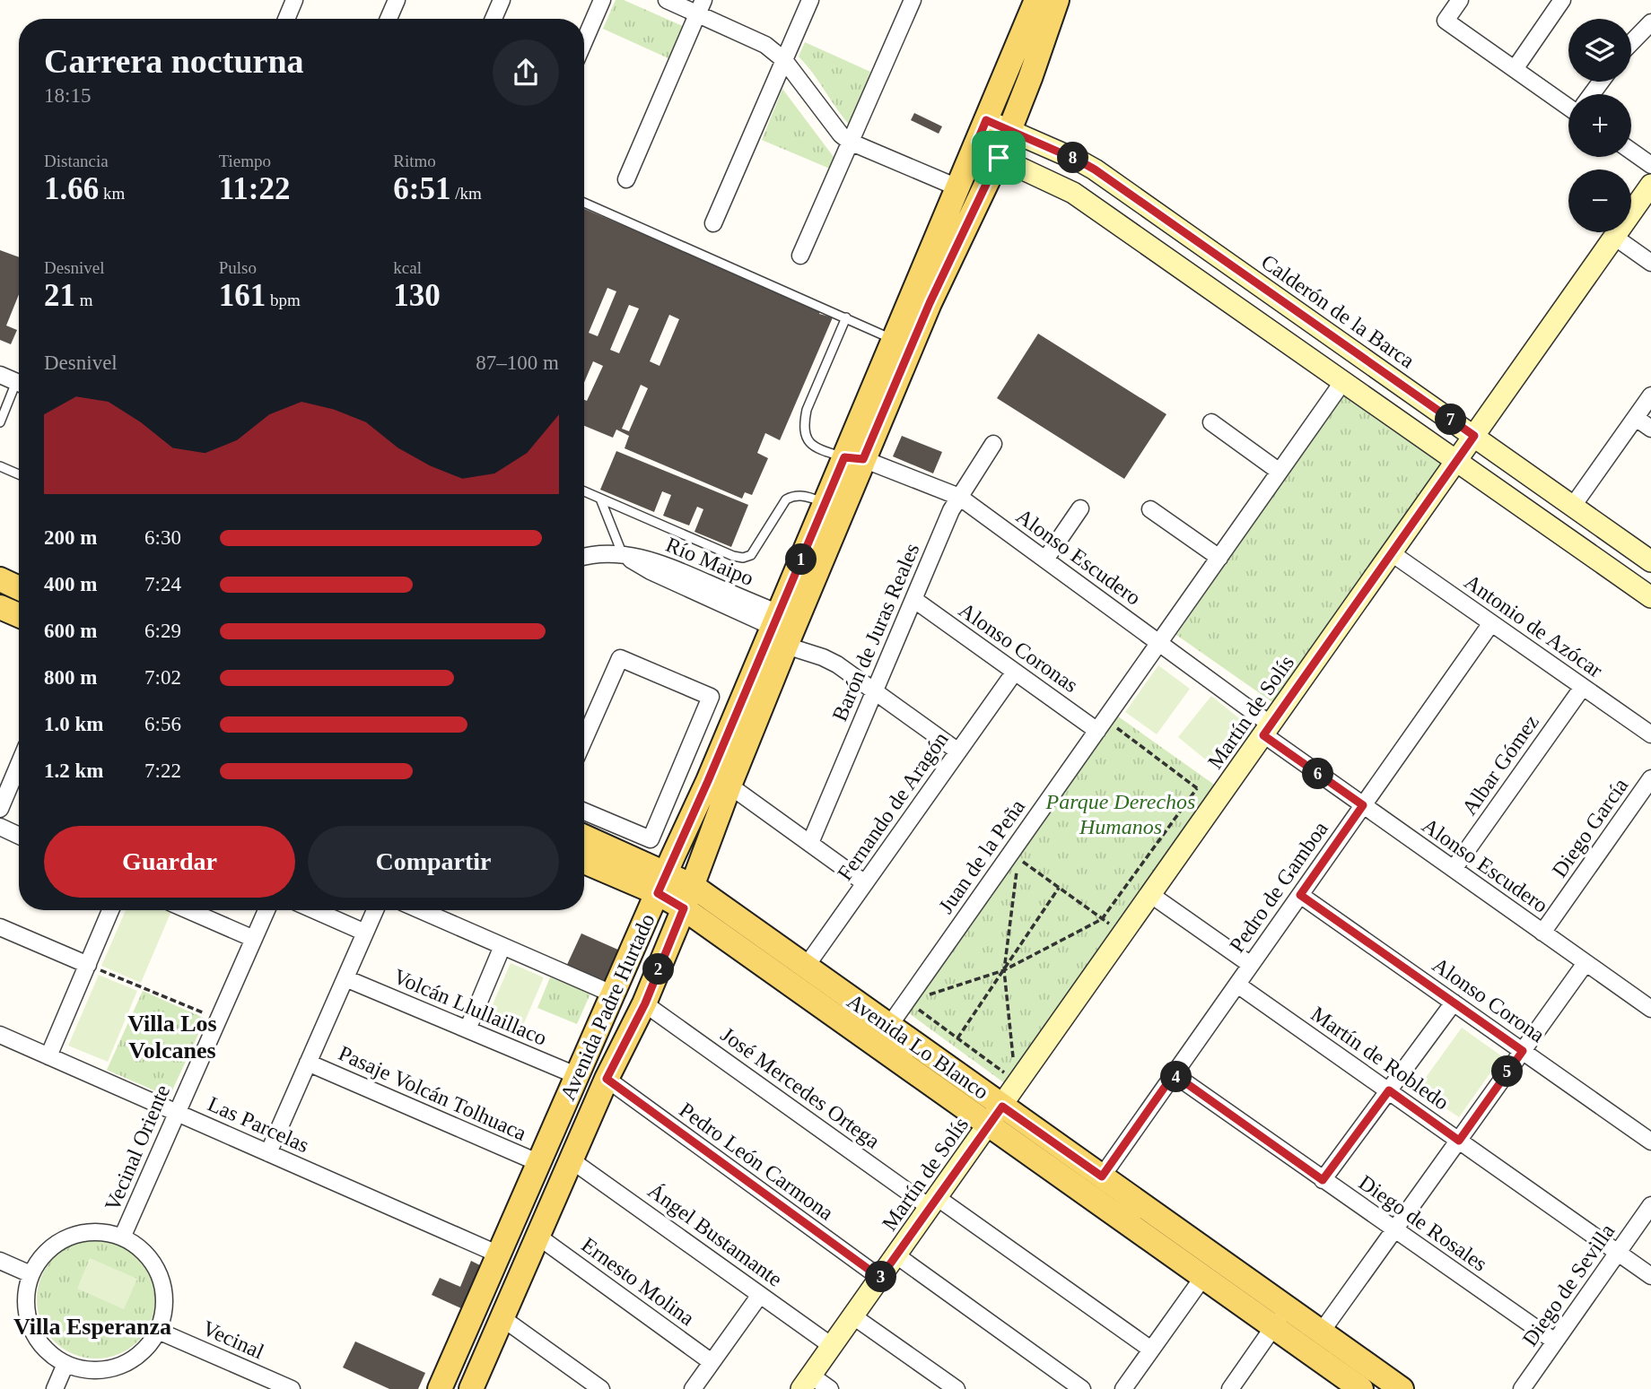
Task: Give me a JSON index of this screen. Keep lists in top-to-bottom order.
{
  "streets": {
    "main road": ["Avenida Padre Hurtado", "Avenida Lo Blanco"],
    "street": [
      "Calderón de la Barca",
      "Alonso Escudero",
      "Río Maipo",
      "Antonio de Azócar",
      "Barón de Juras Reales",
      "Alonso Coronas",
      "Martín de Solís",
      "Albar Gómez",
      "Fernando de Aragón",
      "Diego García",
      "Juan de la Peña",
      "Pedro de Gamboa",
      "Alonso Corona",
      "Volcán Llullaillaco",
      "Martín de Robledo",
      "José Mercedes Ortega",
      "Pasaje Volcán Tolhuaca",
      "Las Parcelas",
      "Vecinal Oriente",
      "Pedro León Carmona",
      "Diego de Rosales",
      "Ángel Bustamante",
      "Ernesto Molina",
      "Diego de Sevilla",
      "Vecinal"
    ]
  },
  "crossings": [
    ["Calderón de la Barca", "Martín de Solís"],
    ["Calderón de la Barca", "Avenida Padre Hurtado"],
    ["Alonso Escudero", "Barón de Juras Reales"],
    ["Alonso Escudero", "Martín de Solís"],
    ["Alonso Escudero", "Albar Gómez"],
    ["Alonso Escudero", "Diego García"],
    ["Alonso Escudero", "Juan de la Peña"],
    ["Alonso Escudero", "Pedro de Gamboa"],
    ["Alonso Escudero", "Avenida Padre Hurtado"],
    ["Río Maipo", "Barón de Juras Reales"],
    ["Río Maipo", "Fernando de Aragón"],
    ["Río Maipo", "Avenida Padre Hurtado"],
    ["Antonio de Azócar", "Martín de Solís"],
    ["Antonio de Azócar", "Albar Gómez"],
    ["Antonio de Azócar", "Pedro de Gamboa"],
    ["Barón de Juras Reales", "Alonso Coronas"],
    ["Alonso Coronas", "Fernando de Aragón"],
    ["Alonso Coronas", "Juan de la Peña"],
    ["Martín de Solís", "Avenida Lo Blanco"],
    ["Martín de Solís", "José Mercedes Ortega"],
    ["Martín de Solís", "Pedro León Carmona"],
    ["Martín de Solís", "Ángel Bustamante"],
    ["Fernando de Aragón", "Avenida Lo Blanco"],
    ["Juan de la Peña", "Avenida Lo Blanco"],
    ["Pedro de Gamboa", "Alonso Corona"],
    ["Pedro de Gamboa", "Avenida Lo Blanco"],
    ["Pedro de Gamboa", "Martín de Robledo"],
    ["Pedro de Gamboa", "Diego de Rosales"],
    ["Volcán Llullaillaco", "Avenida Padre Hurtado"],
    ["Avenida Padre Hurtado", "Avenida Lo Blanco"],
    ["Avenida Padre Hurtado", "José Mercedes Ortega"],
    ["Avenida Padre Hurtado", "Pasaje Volcán Tolhuaca"],
    ["Avenida Padre Hurtado", "Las Parcelas"],
    ["Avenida Padre Hurtado", "Pedro León Carmona"],
    ["Avenida Padre Hurtado", "Ángel Bustamante"],
    ["Avenida Padre Hurtado", "Ernesto Molina"],
    ["Martín de Robledo", "Diego de Sevilla"],
    ["Las Parcelas", "Vecinal Oriente"],
    ["Vecinal Oriente", "Vecinal"],
    ["Diego de Rosales", "Diego de Sevilla"]
  ],
  "districts": ["Villa Los Volcanes", "Villa Esperanza"],
  "parks": ["Parque Derechos Humanos"],
  "page": {
    "map_buttons": ["+", "−"],
    "heading": ["Carrera nocturna", "18:15"],
    "stats": [
      ["Distancia", "1.66 km"],
      ["Tiempo", "11:22"],
      ["Ritmo", "6:51 /km"],
      ["Desnivel", "21 m"],
      ["Pulso", "161 bpm"],
      ["kcal", "130"]
    ],
    "pins": [
      "8",
      "7",
      "1",
      "6",
      "2",
      "5",
      "4",
      "3"
    ],
    "chart": ["Desnivel", "87–100 m"],
    "list": [
      {
        "name": "200 m",
        "note": "6:30"
      },
      {
        "name": "400 m",
        "note": "7:24"
      },
      {
        "name": "600 m",
        "note": "6:29"
      },
      {
        "name": "800 m",
        "note": "7:02"
      },
      {
        "name": "1.0 km",
        "note": "6:56"
      },
      {
        "name": "1.2 km",
        "note": "7:22"
      }
    ],
    "buttons": ["Guardar", "Compartir"]
  }
}
